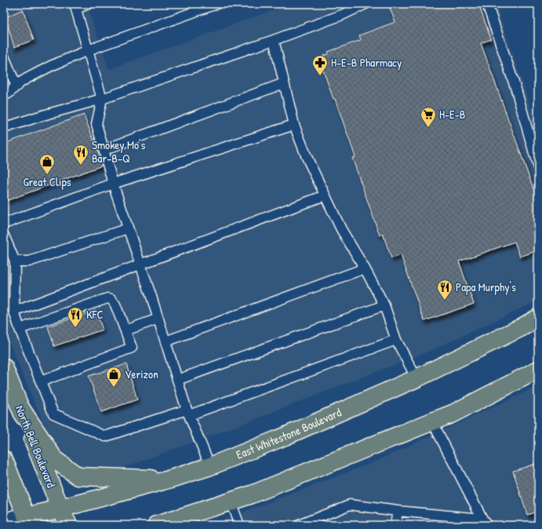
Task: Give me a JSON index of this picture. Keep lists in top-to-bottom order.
{
  "streets": {
    "main road": ["East Whitestone Boulevard", "North Bell Boulevard"]
  },
  "crossings": [
    ["East Whitestone Boulevard", "North Bell Boulevard"]
  ],
  "places": {
    "pharmacy": ["H-E-B Pharmacy"],
    "supermarket": ["H-E-B"],
    "restaurant": ["Smokey Mo's Bar-B-Q", "Papa Murphy's", "KFC"],
    "shop": ["Great Clips", "Verizon"]
  }
}
